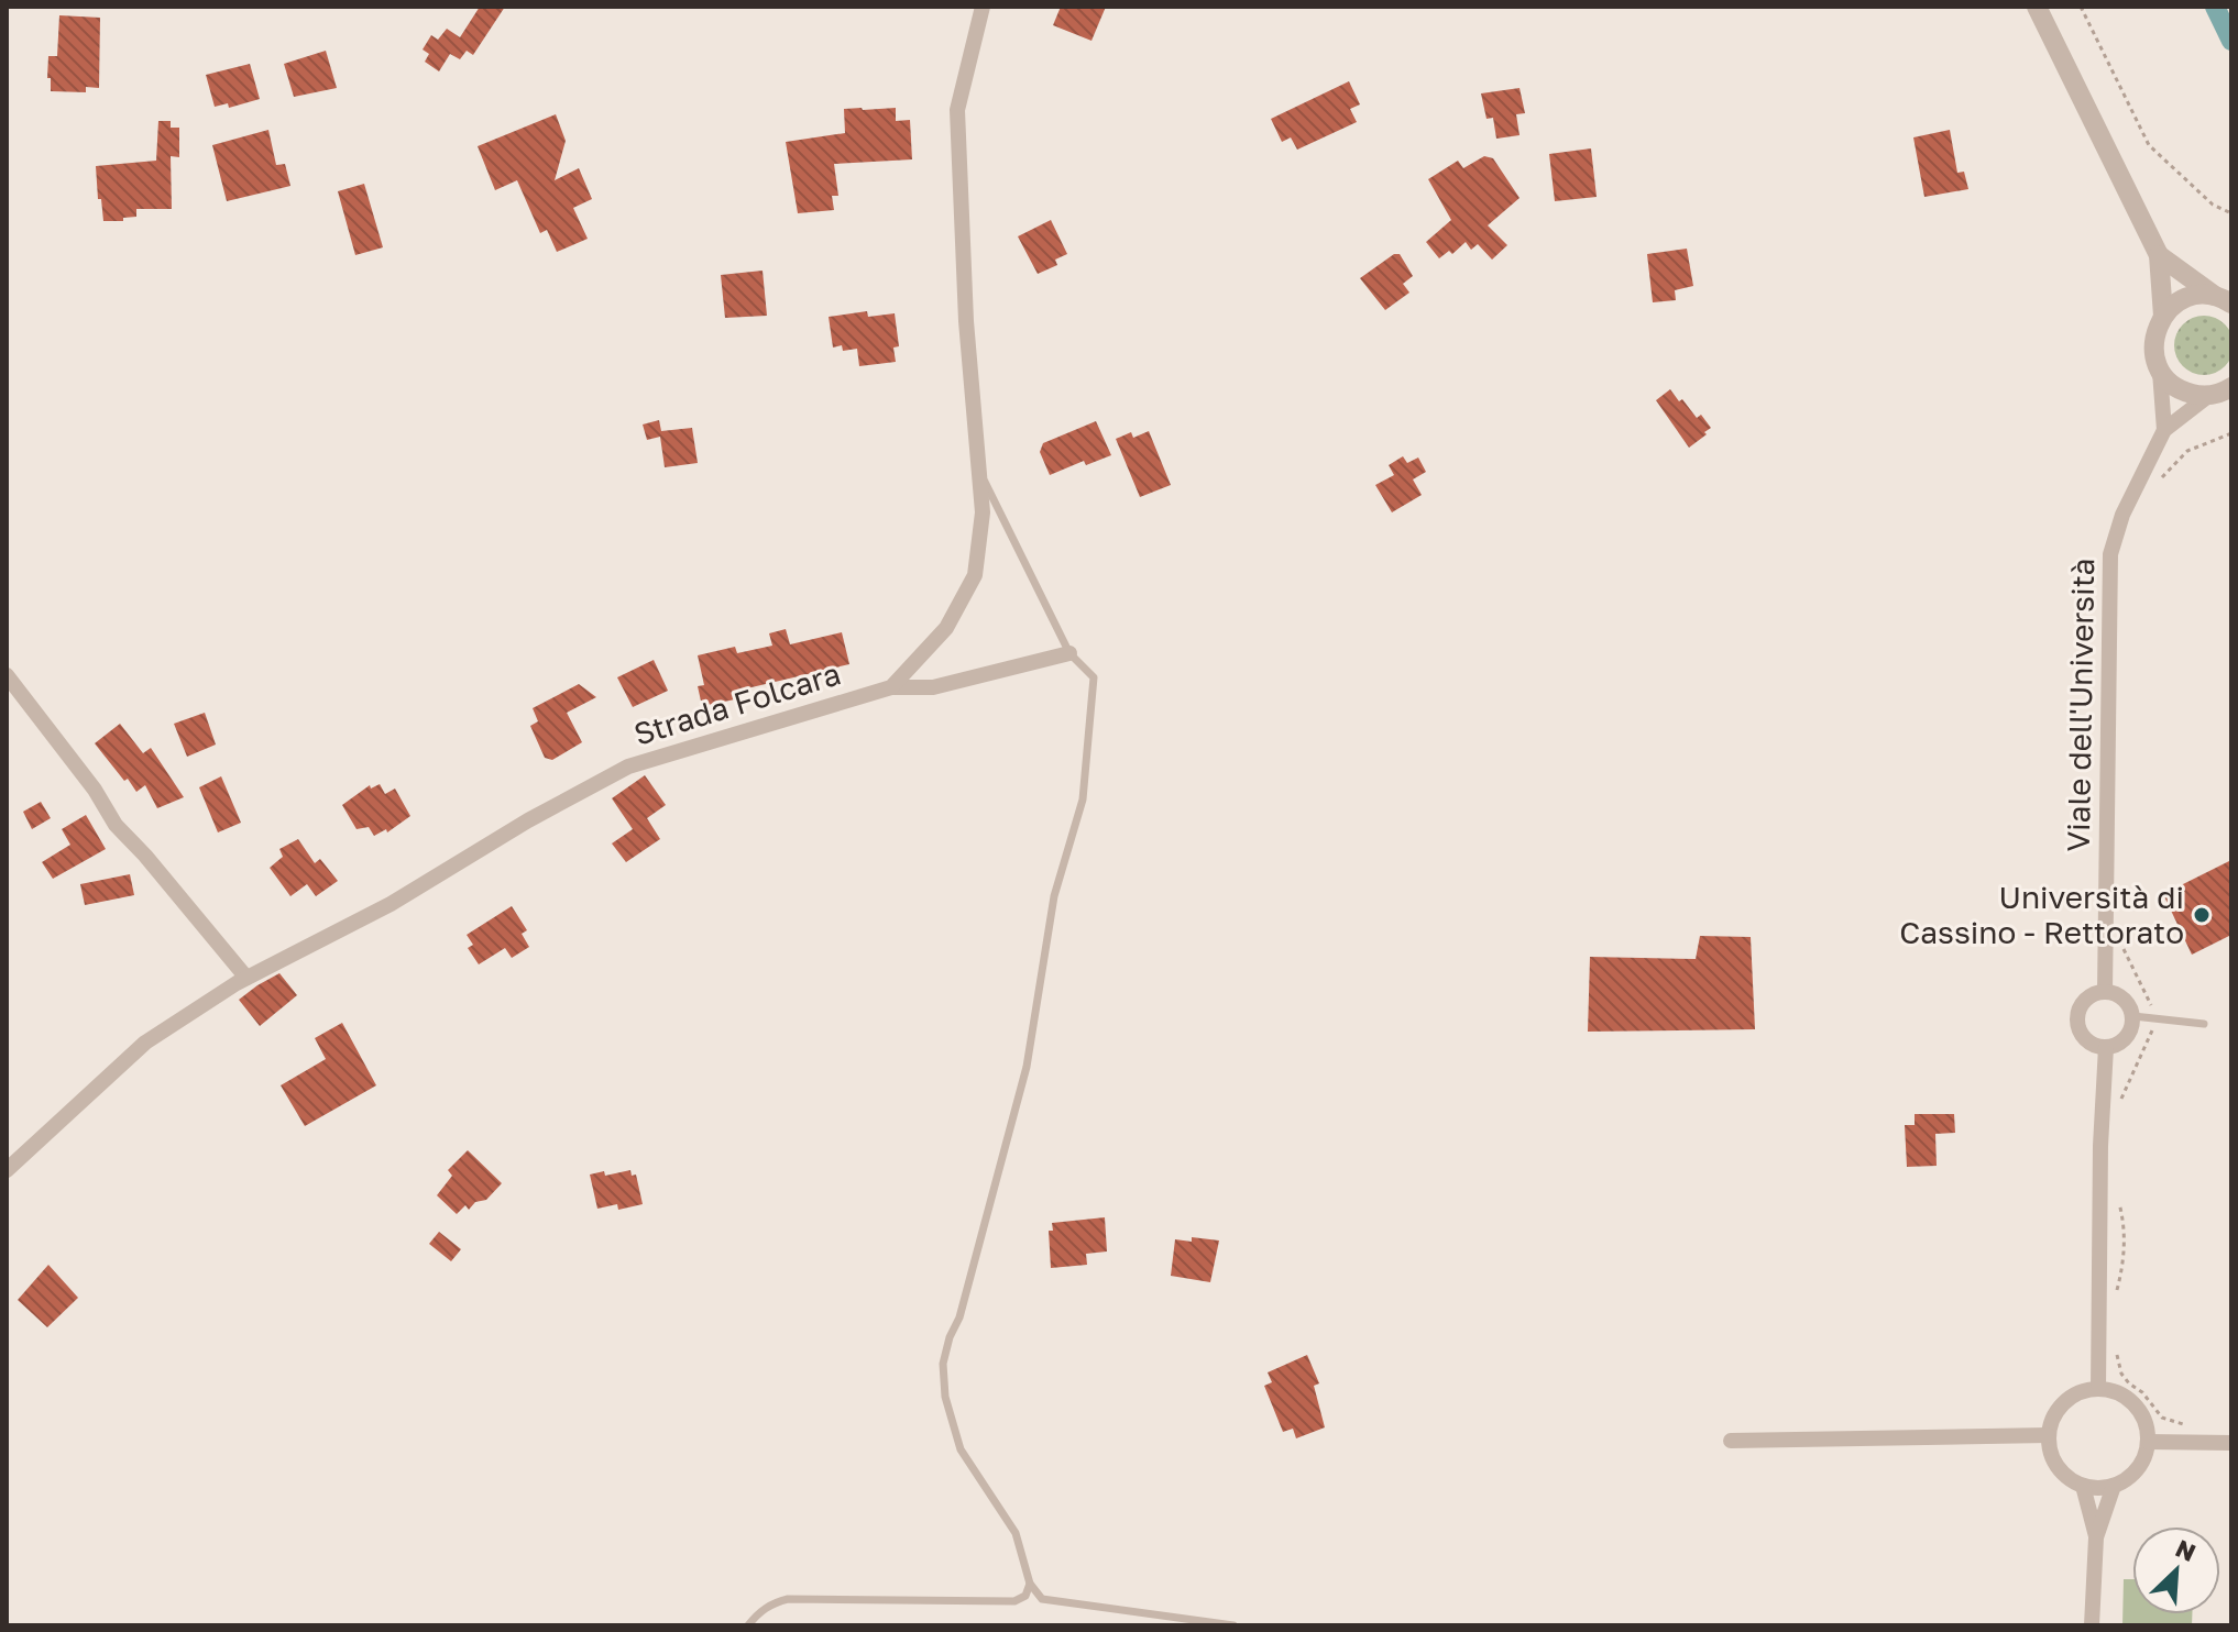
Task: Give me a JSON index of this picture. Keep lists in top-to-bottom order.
{
  "streets": {
    "street": ["Strada Folcara", "Viale dell'Università"]
  },
  "places": ["Università di Cassino - Rettorato"],
  "north": "top right"
}
